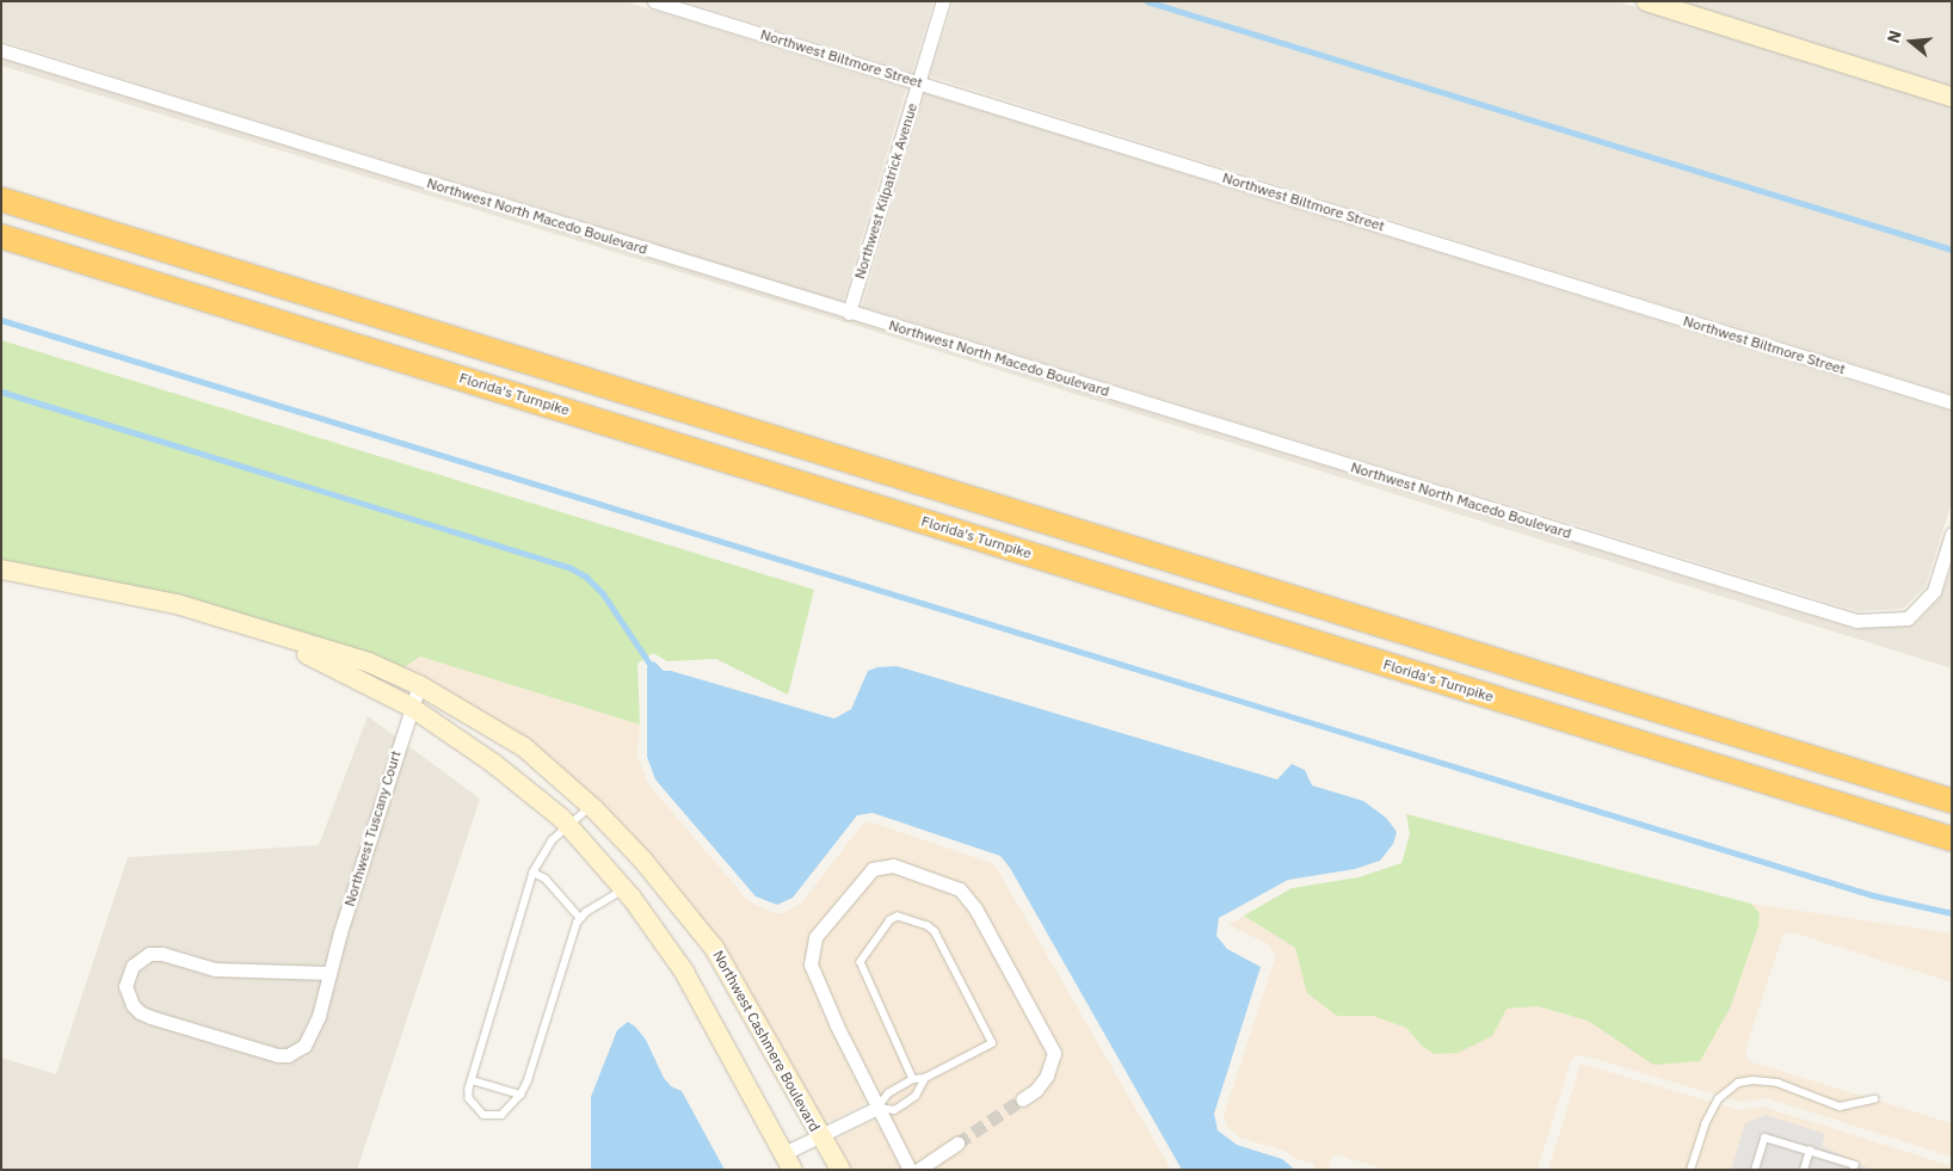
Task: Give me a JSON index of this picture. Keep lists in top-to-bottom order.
{
  "streets": {
    "highway": ["Florida's Turnpike"],
    "street": [
      "Northwest Biltmore Street",
      "Northwest Kilpatrick Avenue",
      "Northwest North Macedo Boulevard",
      "Northwest Tuscany Court",
      "Northwest Cashmere Boulevard"
    ]
  },
  "crossings": [
    ["Northwest Biltmore Street", "Northwest Kilpatrick Avenue"],
    ["Northwest Kilpatrick Avenue", "Northwest North Macedo Boulevard"],
    ["Northwest Tuscany Court", "Northwest Cashmere Boulevard"]
  ],
  "north": "left"
}
